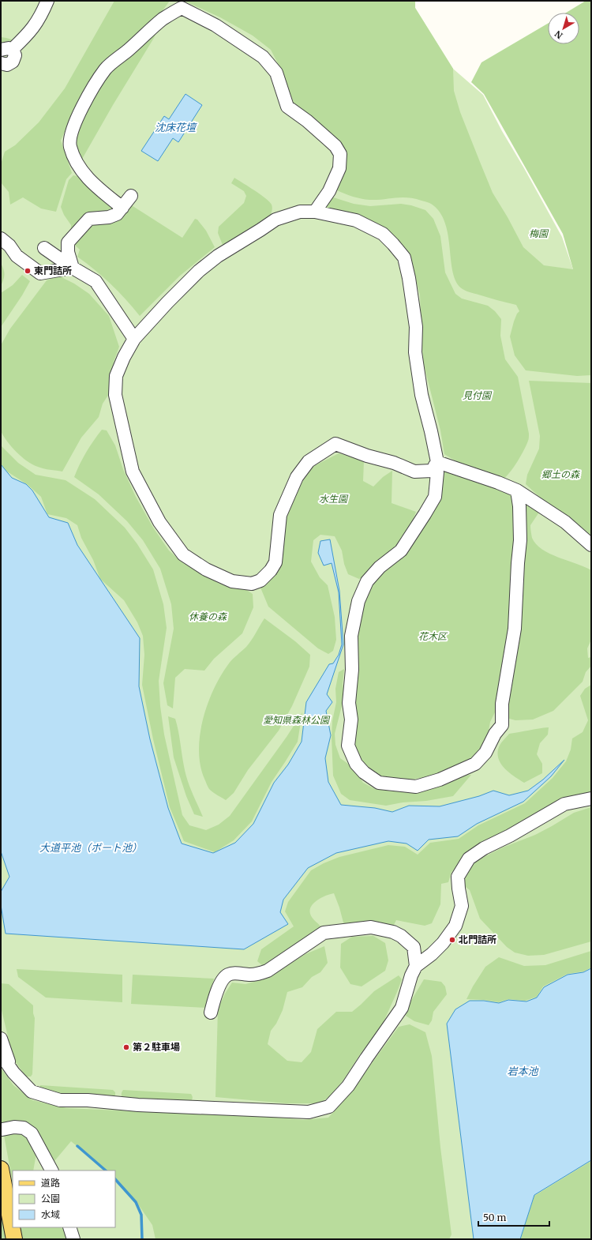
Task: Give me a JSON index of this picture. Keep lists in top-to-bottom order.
{
  "water": ["沈床花壇", "大道平池（ボート池）", "岩本池"],
  "parks": [
    "梅園",
    "見付園",
    "郷土の森",
    "水生園",
    "休養の森",
    "花木区",
    "愛知県森林公園"
  ],
  "places": ["東門詰所", "北門詰所", "第２駐車場"],
  "legend": ["道路", "公園", "水域"],
  "scale_bar": "50 m",
  "north": "bottom left"
}
